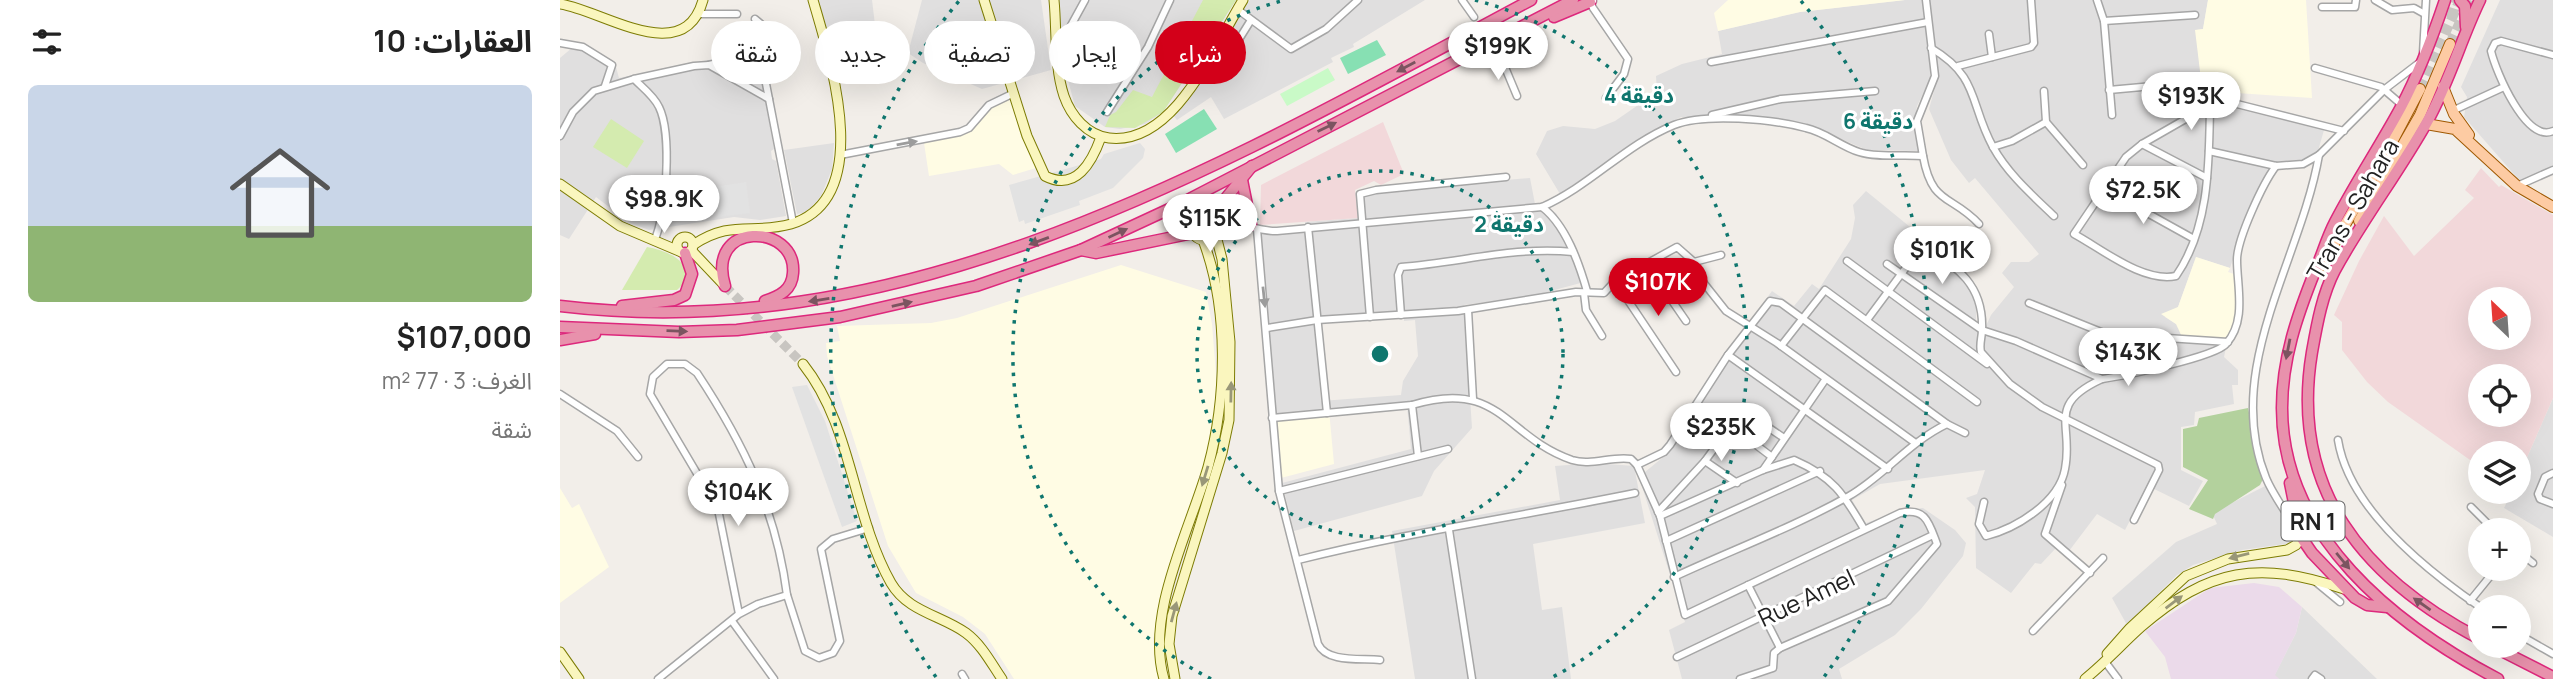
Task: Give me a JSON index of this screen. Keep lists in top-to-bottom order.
{
  "streets": {
    "highway": ["Trans - Sahara", "RN 1"],
    "street": ["Rue Amel"]
  },
  "crossings": [
    ["Trans - Sahara", "RN 1"]
  ],
  "north": "top left",
  "page": {
    "heading": "العقارات: 10",
    "chip": [
      "شراء",
      "إيجار",
      "تصفية",
      "جديد",
      "شقة"
    ],
    "price": [
      "$199K",
      "$193K",
      "$72.5K",
      "$98.9K",
      "$115K",
      "$101K",
      "$107K",
      "$143K",
      "$235K",
      "$104K"
    ],
    "list": [
      {
        "name": "$107,000",
        "note": "الغرف: 3 · 77 m² · شقة"
      }
    ],
    "map_buttons": ["+", "−"]
  },
  "rings": ["4 دقيقة", "6 دقيقة", "2 دقيقة"]
}
